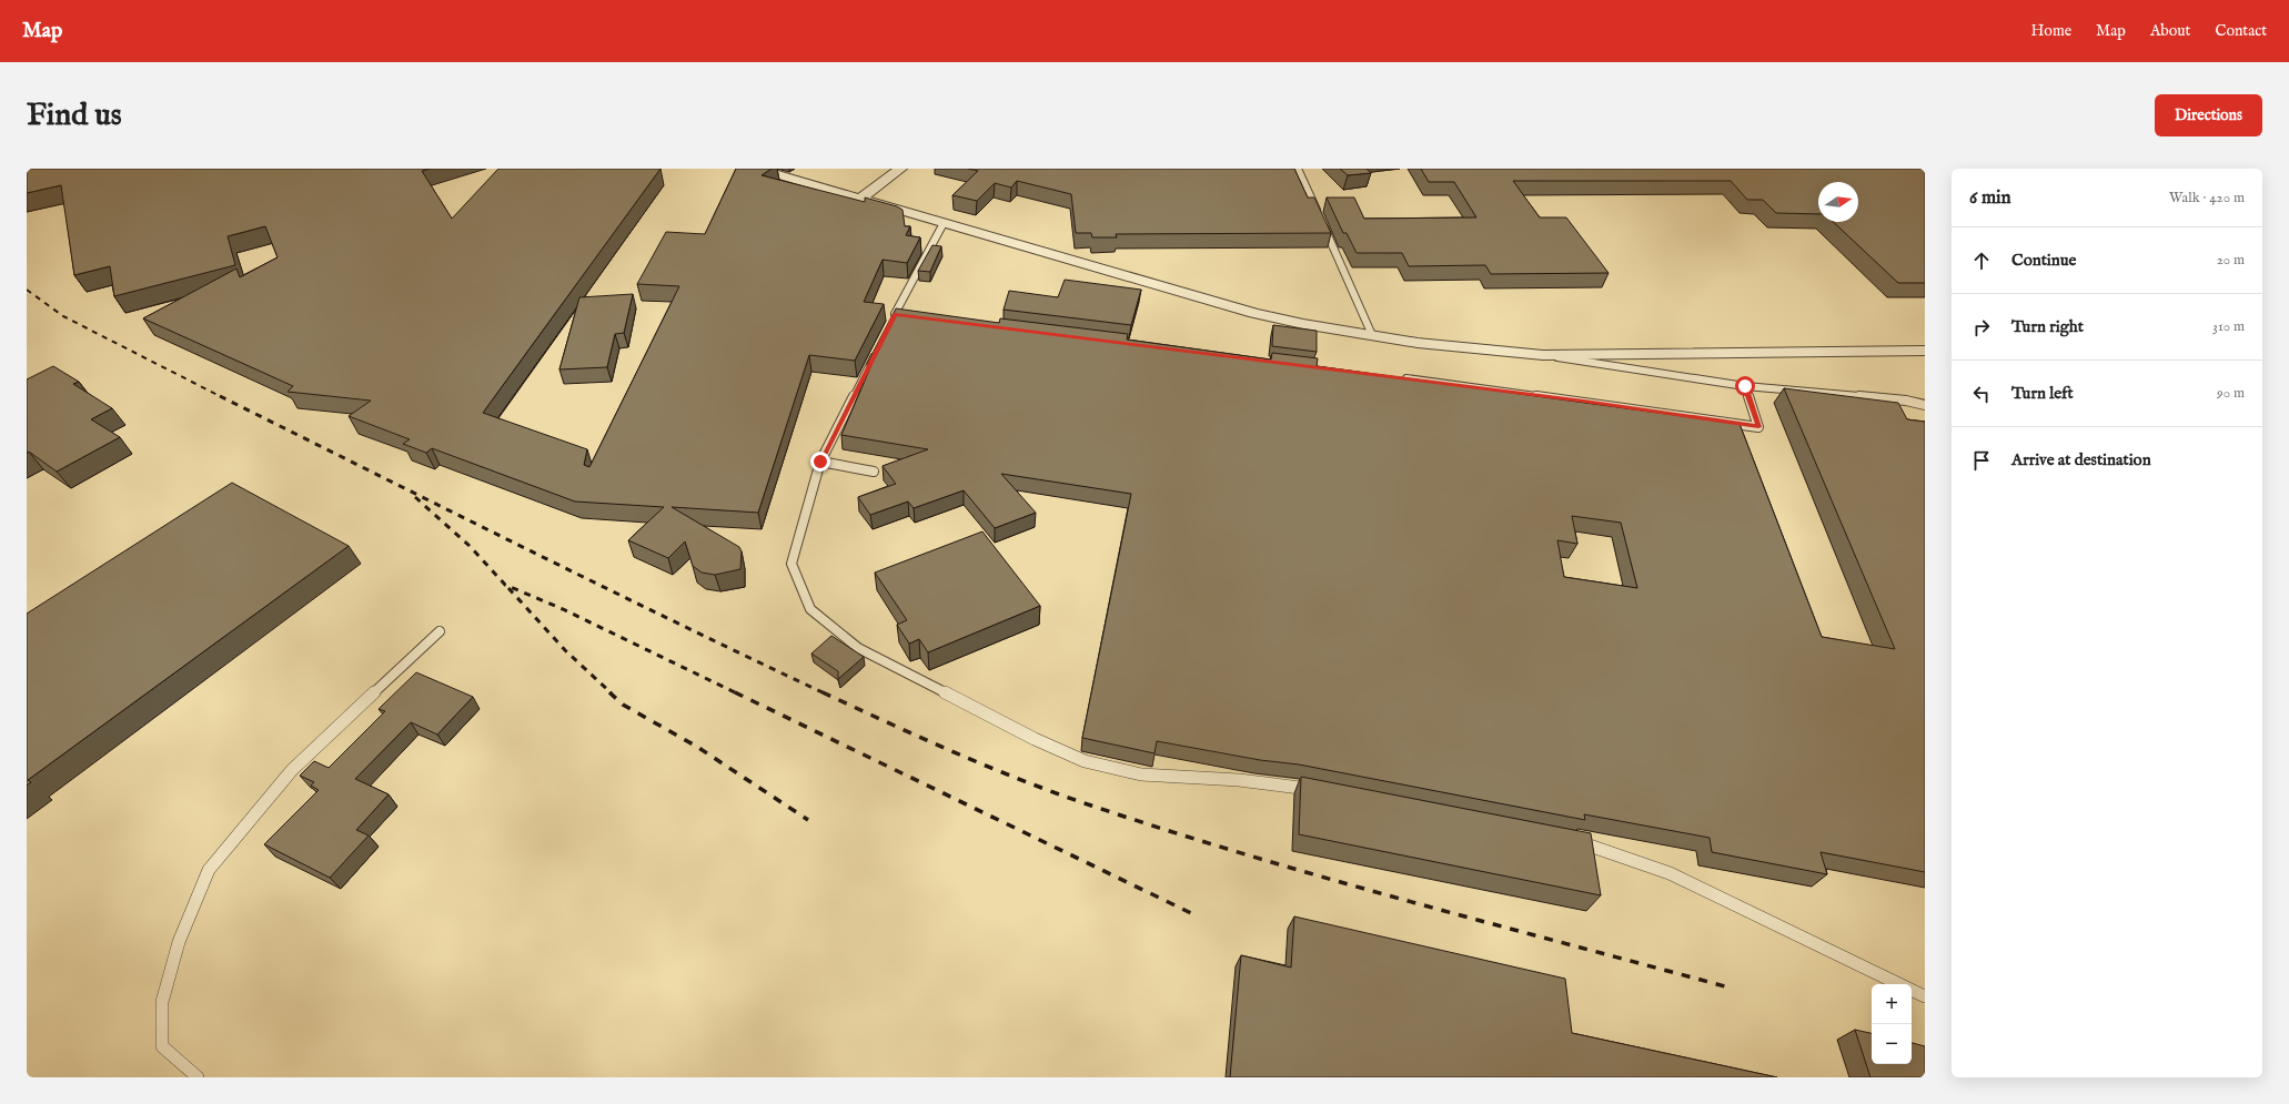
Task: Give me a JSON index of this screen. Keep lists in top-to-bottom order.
{
  "north": "right",
  "page": {
    "header": "Map",
    "nav": [
      "Home",
      "Map",
      "About",
      "Contact"
    ],
    "buttons": "Directions",
    "title": "Find us",
    "heading": ["6 min", "Walk · 420 m"],
    "list": [
      ["Continue", "20 m"],
      ["Turn right", "310 m"],
      ["Turn left", "90 m"],
      "Arrive at destination"
    ],
    "map_buttons": ["+", "−"]
  }
}
